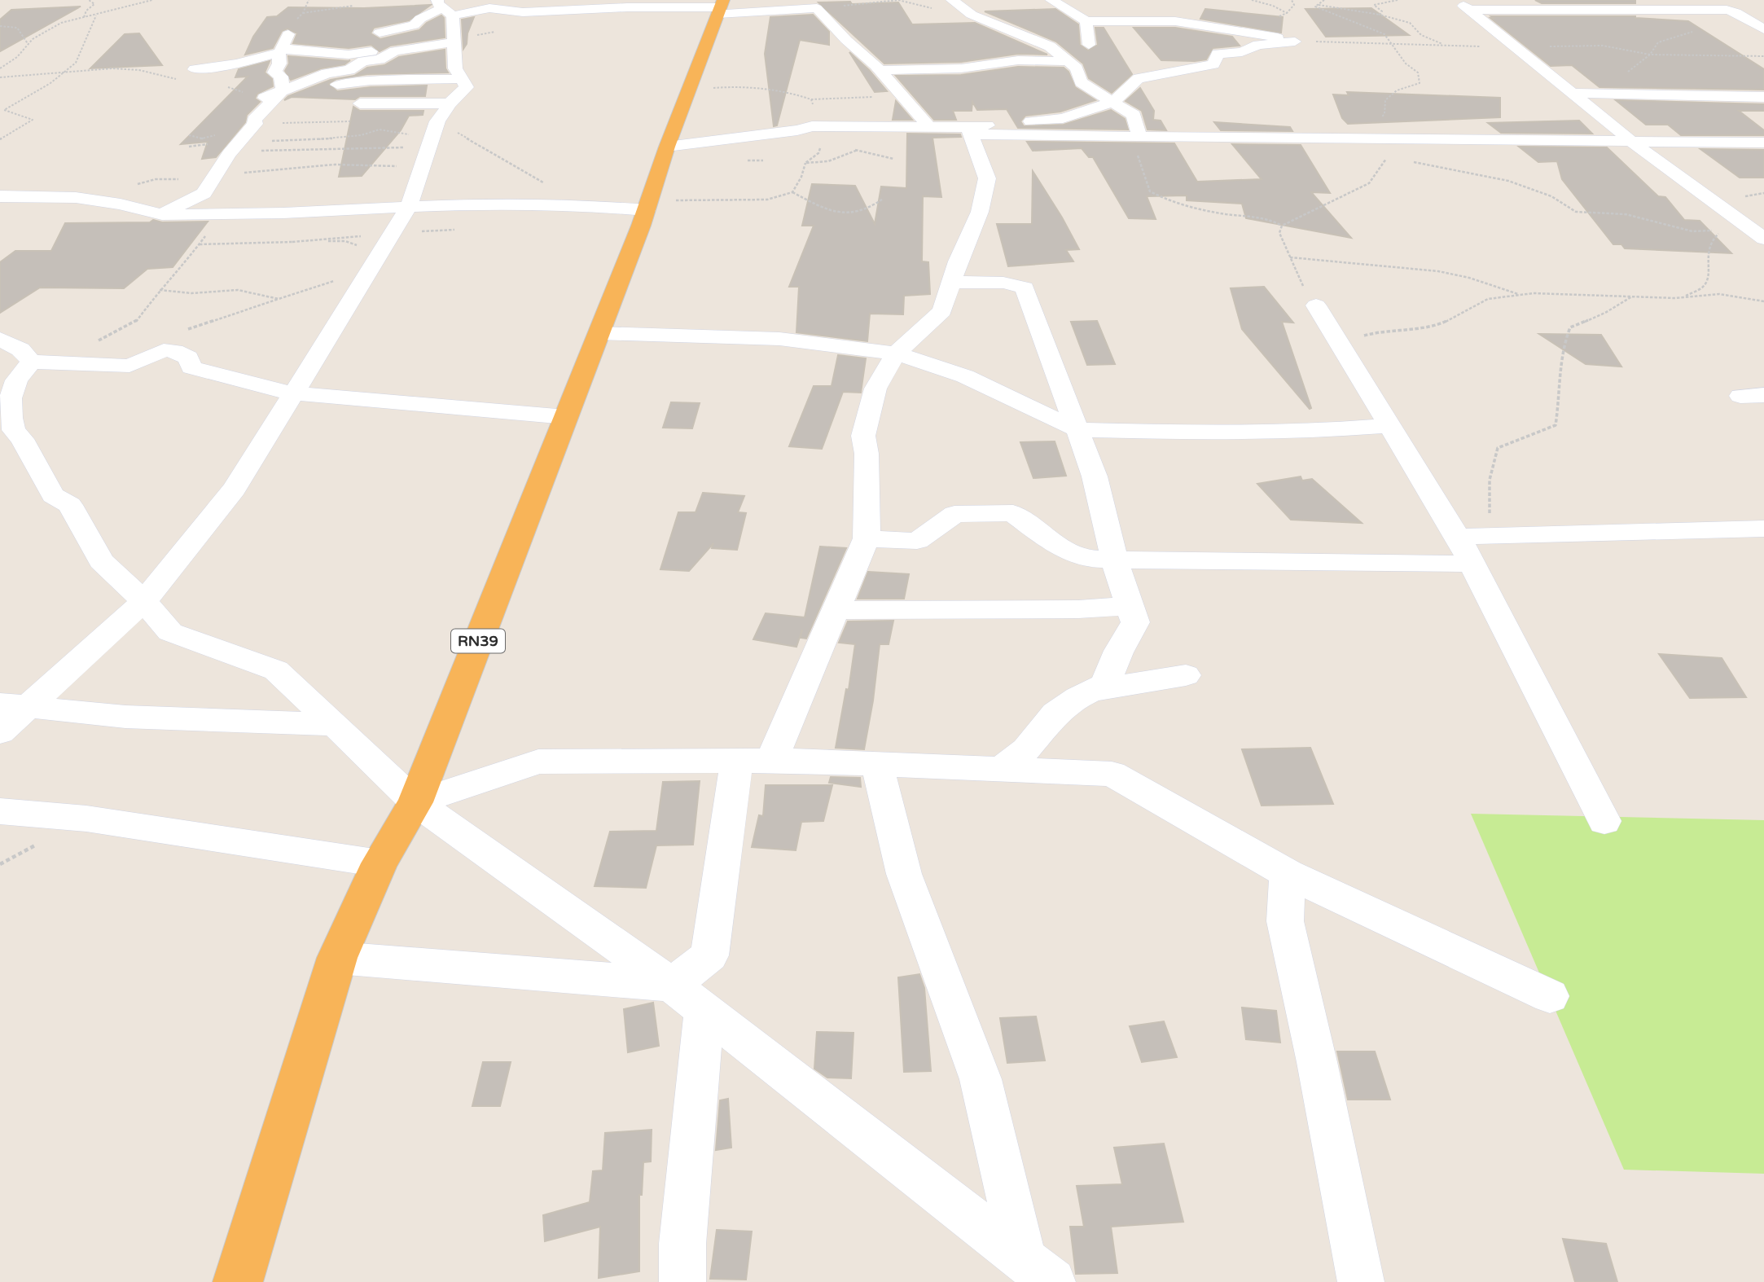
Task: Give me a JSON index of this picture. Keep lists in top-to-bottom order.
{
  "streets": {
    "highway": ["RN39"]
  }
}
